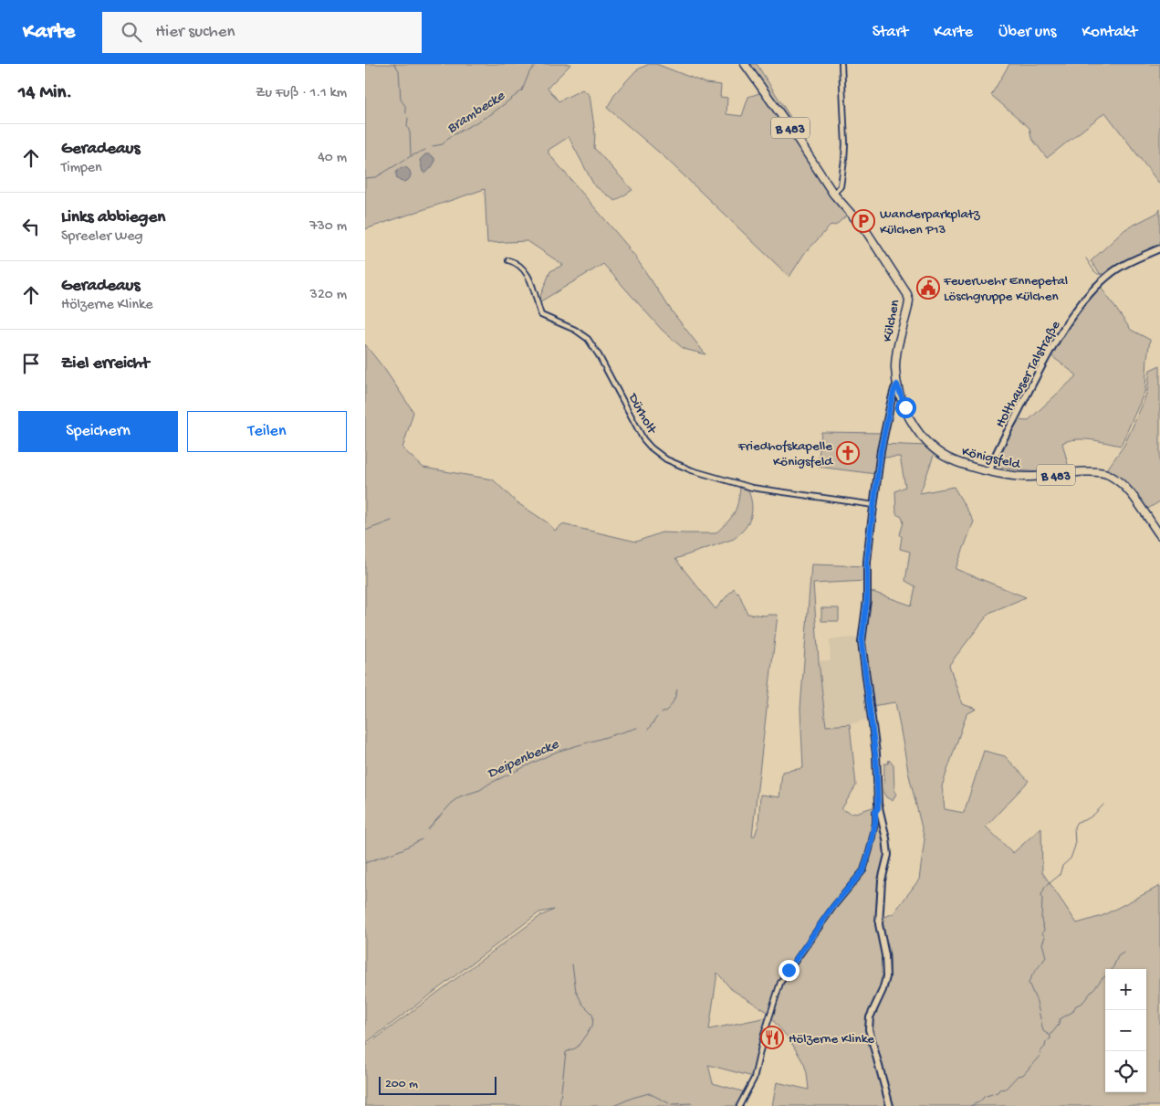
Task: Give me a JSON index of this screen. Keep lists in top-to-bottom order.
{
  "streets": {
    "main road": ["B 483", "Külchen", "Königsfeld"],
    "street": ["Holthauser Talstraße", "Dürholt"]
  },
  "crossings": [
    ["B 483", "Külchen"],
    ["Külchen", "Königsfeld"],
    ["Holthauser Talstraße", "Königsfeld"]
  ],
  "water": ["Brambecke", "Deipenbecke"],
  "places": {
    "parking": ["Wanderparkplatz Külchen P13"],
    "public building": ["Feuerwehr Ennepetal Löschgruppe Külchen"],
    "church": ["Friedhofskapelle Königsfeld"],
    "restaurant": ["Hölzerne Klinke"]
  },
  "scale_bar": "200 m",
  "page": {
    "header": "Karte",
    "search": "Hier suchen",
    "nav": [
      "Start",
      "Karte",
      "Über uns",
      "Kontakt"
    ],
    "heading": ["14 Min.", "Zu Fuß · 1.1 km"],
    "list": [
      ["Geradeaus", "Timpen", "40 m"],
      ["Links abbiegen", "Spreeler Weg", "730 m"],
      ["Geradeaus", "Hölzerne Klinke", "320 m"],
      "Ziel erreicht"
    ],
    "buttons": ["Speichern", "Teilen"],
    "map_buttons": ["+", "−"],
    "scale": "200 m"
  }
}
